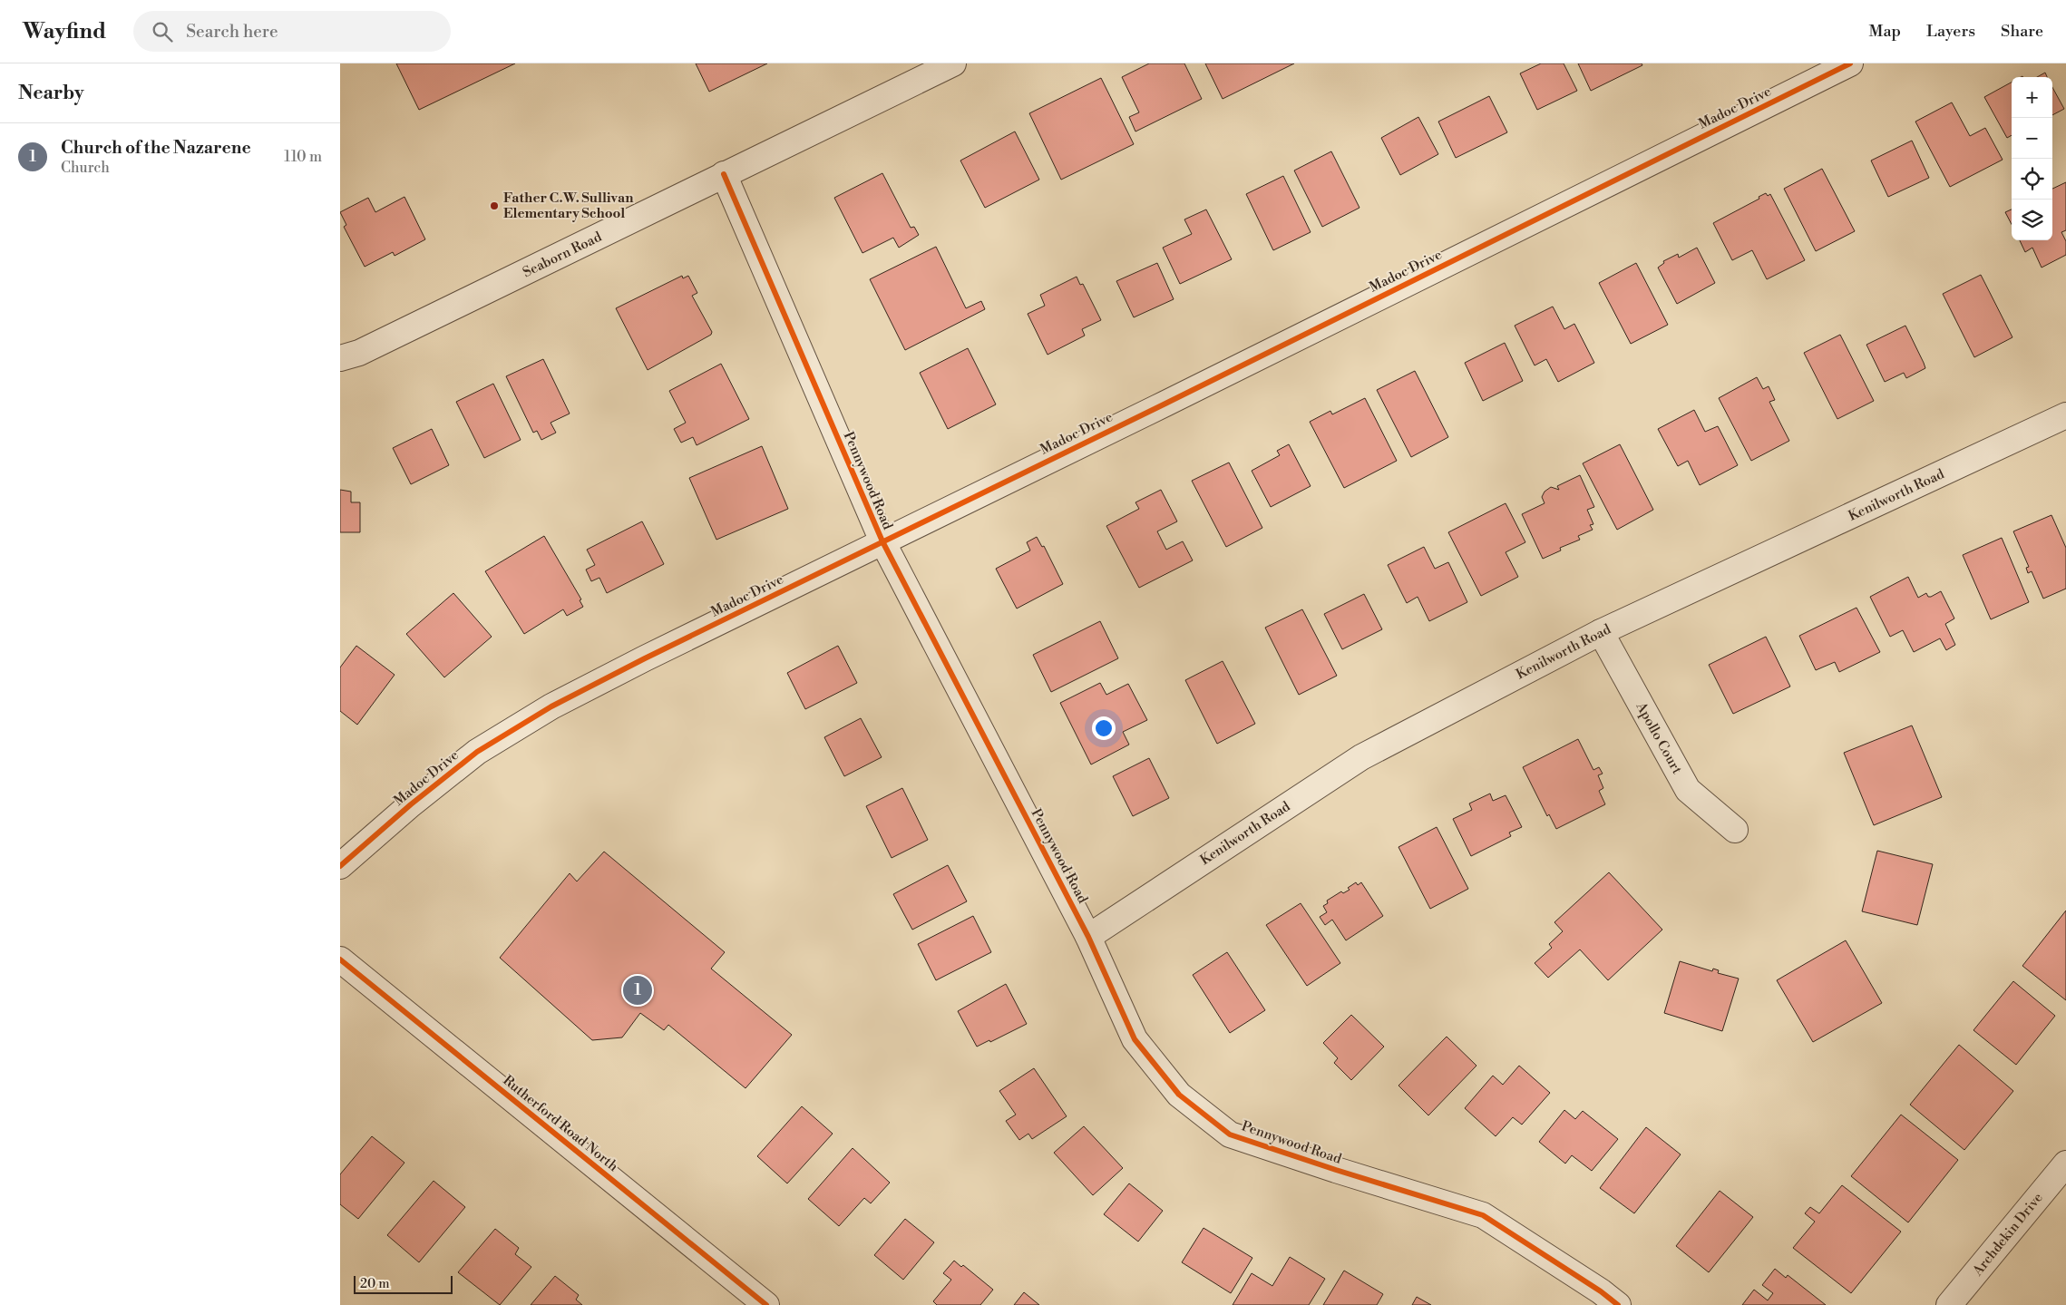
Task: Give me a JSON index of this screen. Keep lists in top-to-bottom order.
{
  "streets": {
    "street": [
      "Madoc Drive",
      "Seaborn Road",
      "Pennywood Road",
      "Kenilworth Road",
      "Apollo Court",
      "Rutherford Road North",
      "Archdekin Drive"
    ]
  },
  "crossings": [
    ["Madoc Drive", "Pennywood Road"],
    ["Seaborn Road", "Pennywood Road"],
    ["Pennywood Road", "Kenilworth Road"],
    ["Kenilworth Road", "Apollo Court"]
  ],
  "places": ["Father C.W. Sullivan Elementary School"],
  "scale_bar": "20 m",
  "page": {
    "header": "Wayfind",
    "search": "Search here",
    "nav": ["Map", "Layers", "Share"],
    "heading": "Nearby",
    "map_buttons": ["+", "−"],
    "list": [
      {
        "mark": "1",
        "name": "Church of the Nazarene",
        "note": "Church",
        "value": "110 m"
      }
    ],
    "pins": "1",
    "scale": "20 m"
  }
}
